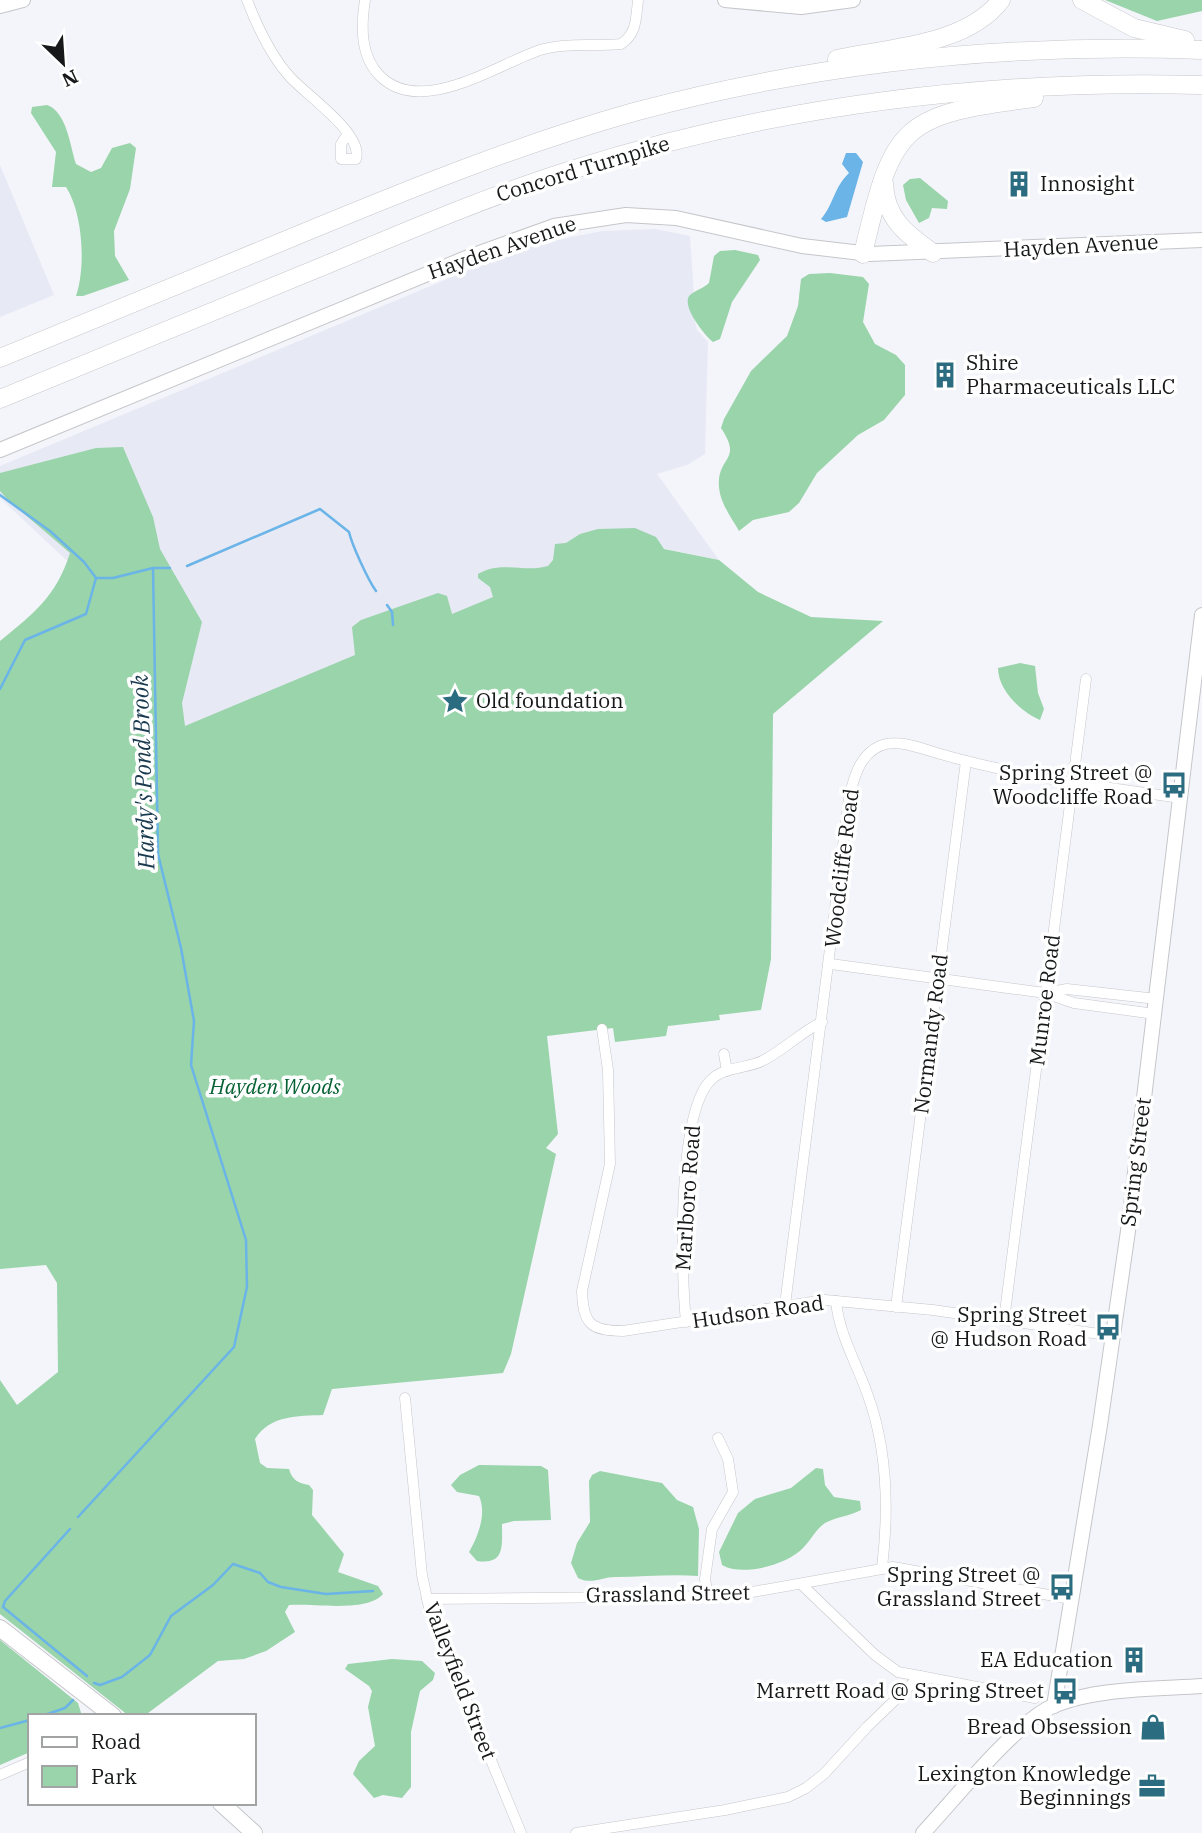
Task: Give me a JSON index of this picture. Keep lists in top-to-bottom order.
{
  "streets": {
    "highway": ["Concord Turnpike"],
    "main road": ["Hayden Avenue", "Spring Street"],
    "street": [
      "Woodcliffe Road",
      "Munroe Road",
      "Normandy Road",
      "Marlboro Road",
      "Hudson Road",
      "Grassland Street",
      "Valleyfield Street"
    ]
  },
  "crossings": [
    ["Woodcliffe Road", "Munroe Road"],
    ["Woodcliffe Road", "Normandy Road"],
    ["Woodcliffe Road", "Spring Street"],
    ["Woodcliffe Road", "Marlboro Road"],
    ["Woodcliffe Road", "Hudson Road"],
    ["Munroe Road", "Hudson Road"],
    ["Normandy Road", "Hudson Road"],
    ["Spring Street", "Hudson Road"],
    ["Spring Street", "Grassland Street"],
    ["Marlboro Road", "Hudson Road"],
    ["Grassland Street", "Valleyfield Street"]
  ],
  "water": ["Hardy's Pond Brook"],
  "parks": ["Hayden Woods"],
  "places": {
    "building": ["Innosight", "Shire Pharmaceuticals LLC", "EA Education"],
    "place": ["Old foundation"],
    "bus stop": [
      "Spring Street @ Woodcliffe Road",
      "Spring Street @ Hudson Road",
      "Spring Street @ Grassland Street",
      "Marrett Road @ Spring Street"
    ],
    "shop": ["Bread Obsession"],
    "office": ["Lexington Knowledge Beginnings"]
  },
  "legend": ["Road", "Park"],
  "north": "bottom right"
}
